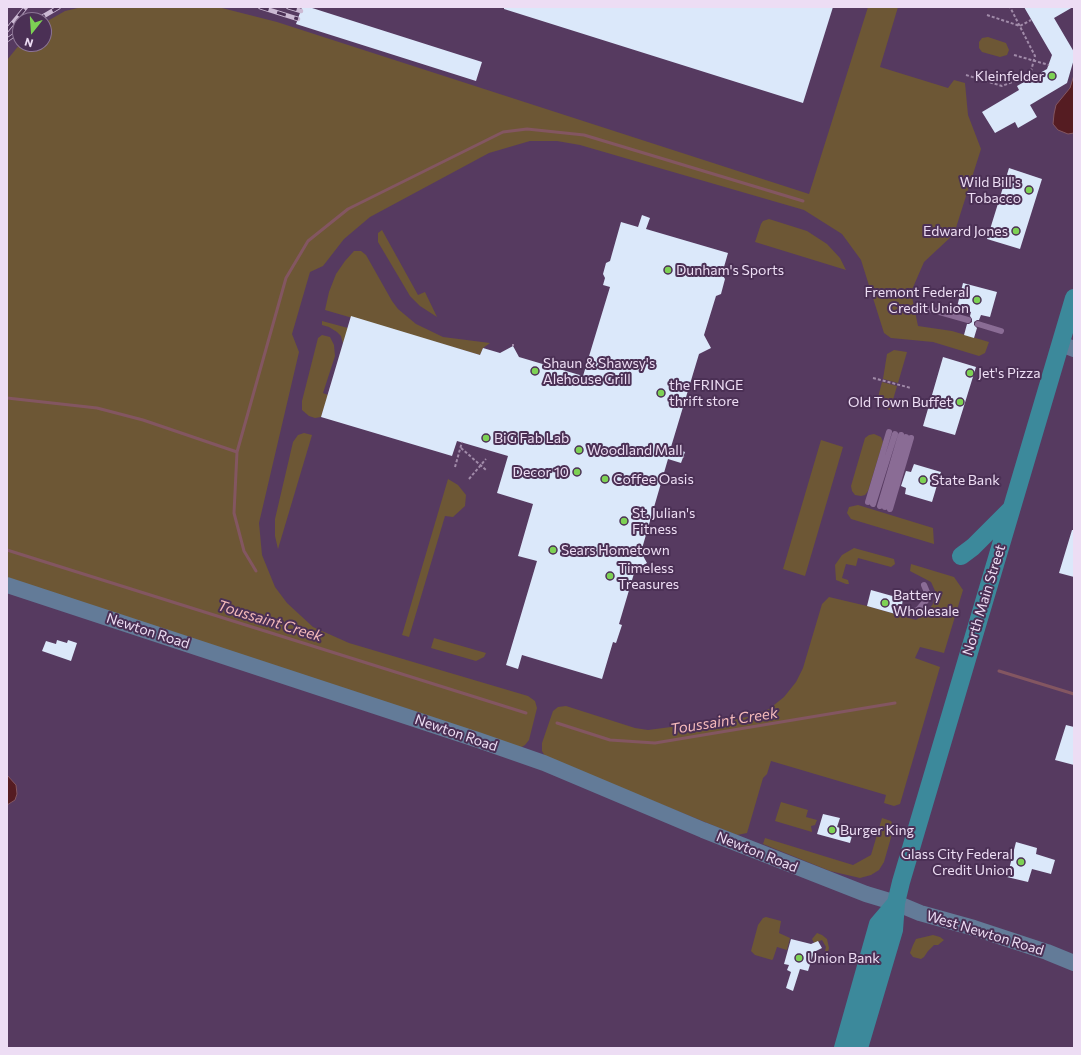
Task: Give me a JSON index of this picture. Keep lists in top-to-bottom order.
{
  "streets": {
    "main road": ["North Main Street"],
    "street": ["Newton Road", "West Newton Road"]
  },
  "crossings": [
    ["North Main Street", "Newton Road"],
    ["North Main Street", "West Newton Road"],
    ["Newton Road", "West Newton Road"]
  ],
  "water": ["Toussaint Creek"],
  "places": [
    "Kleinfelder",
    "Wild Bill's Tobacco",
    "Edward Jones",
    "Dunham's Sports",
    "Fremont Federal Credit Union",
    "Shaun & Shawsy's Alehouse Grill",
    "Jet's Pizza",
    "the FRINGE thrift store",
    "Old Town Buffet",
    "BiG Fab Lab",
    "Woodland Mall",
    "Decor 10",
    "Coffee Oasis",
    "State Bank",
    "St. Julian's Fitness",
    "Sears Hometown",
    "Timeless Treasures",
    "Battery Wholesale",
    "Burger King",
    "Glass City Federal Credit Union",
    "Union Bank"
  ],
  "north": "bottom"
}
